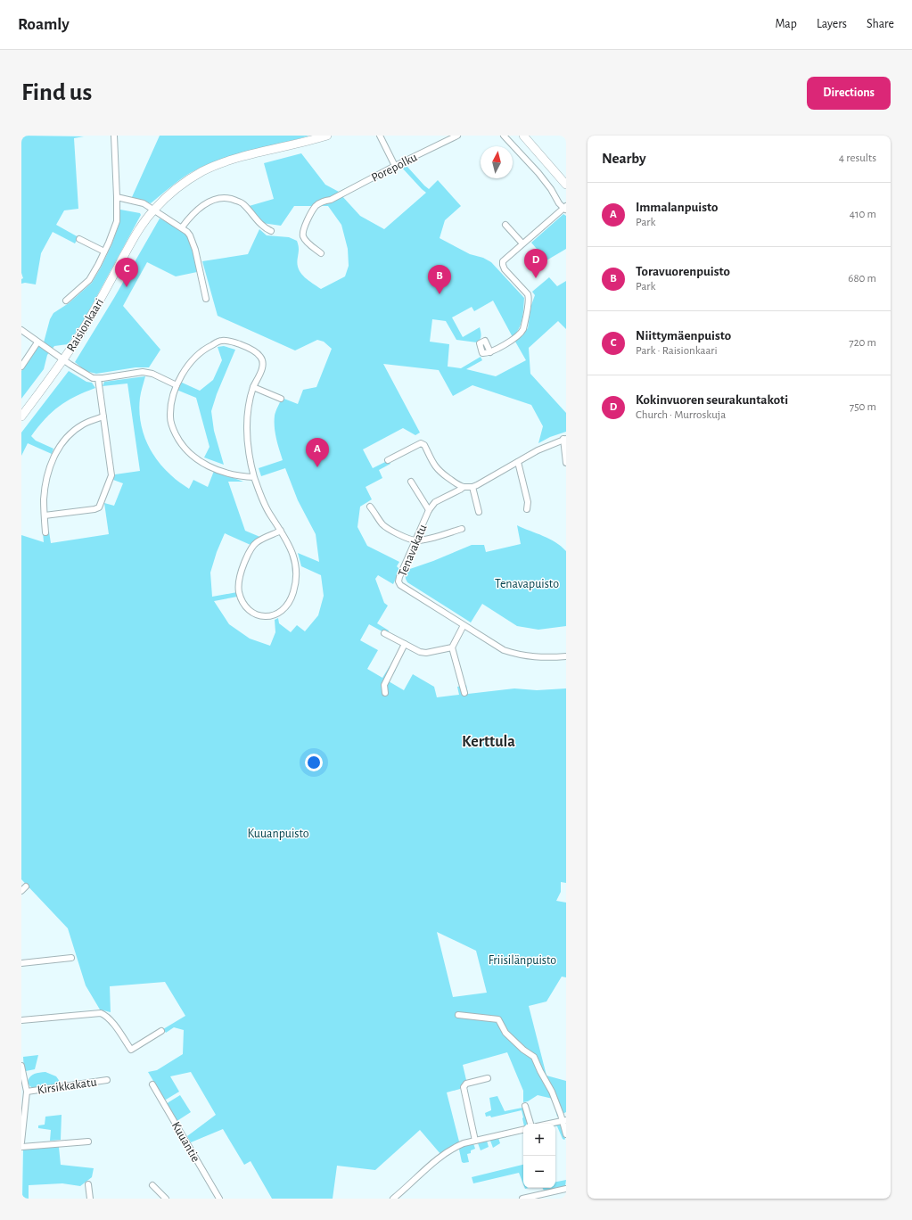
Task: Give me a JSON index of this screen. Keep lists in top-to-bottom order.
{
  "streets": {
    "main road": ["Raisionkaari"],
    "street": [
      "Porepolku",
      "Tenavakatu",
      "Kirsikkakatu",
      "Kuuantie"
    ]
  },
  "districts": ["Kerttula"],
  "parks": ["Tenavapuisto", "Kuuanpuisto", "Friisilänpuisto"],
  "north": "top",
  "page": {
    "header": "Roamly",
    "nav": ["Map", "Layers", "Share"],
    "buttons": "Directions",
    "title": "Find us",
    "heading": ["Nearby", "4 results"],
    "list": [
      {
        "mark": "A",
        "name": "Immalanpuisto",
        "note": "Park",
        "value": "410 m"
      },
      {
        "mark": "B",
        "name": "Toravuorenpuisto",
        "note": "Park",
        "value": "680 m"
      },
      {
        "mark": "C",
        "name": "Niittymäenpuisto",
        "note": "Park · Raisionkaari",
        "value": "720 m"
      },
      {
        "mark": "D",
        "name": "Kokinvuoren seurakuntakoti",
        "note": "Church · Murroskuja",
        "value": "750 m"
      }
    ],
    "pins": [
      "D",
      "C",
      "B",
      "A"
    ],
    "map_buttons": ["+", "−"]
  }
}
